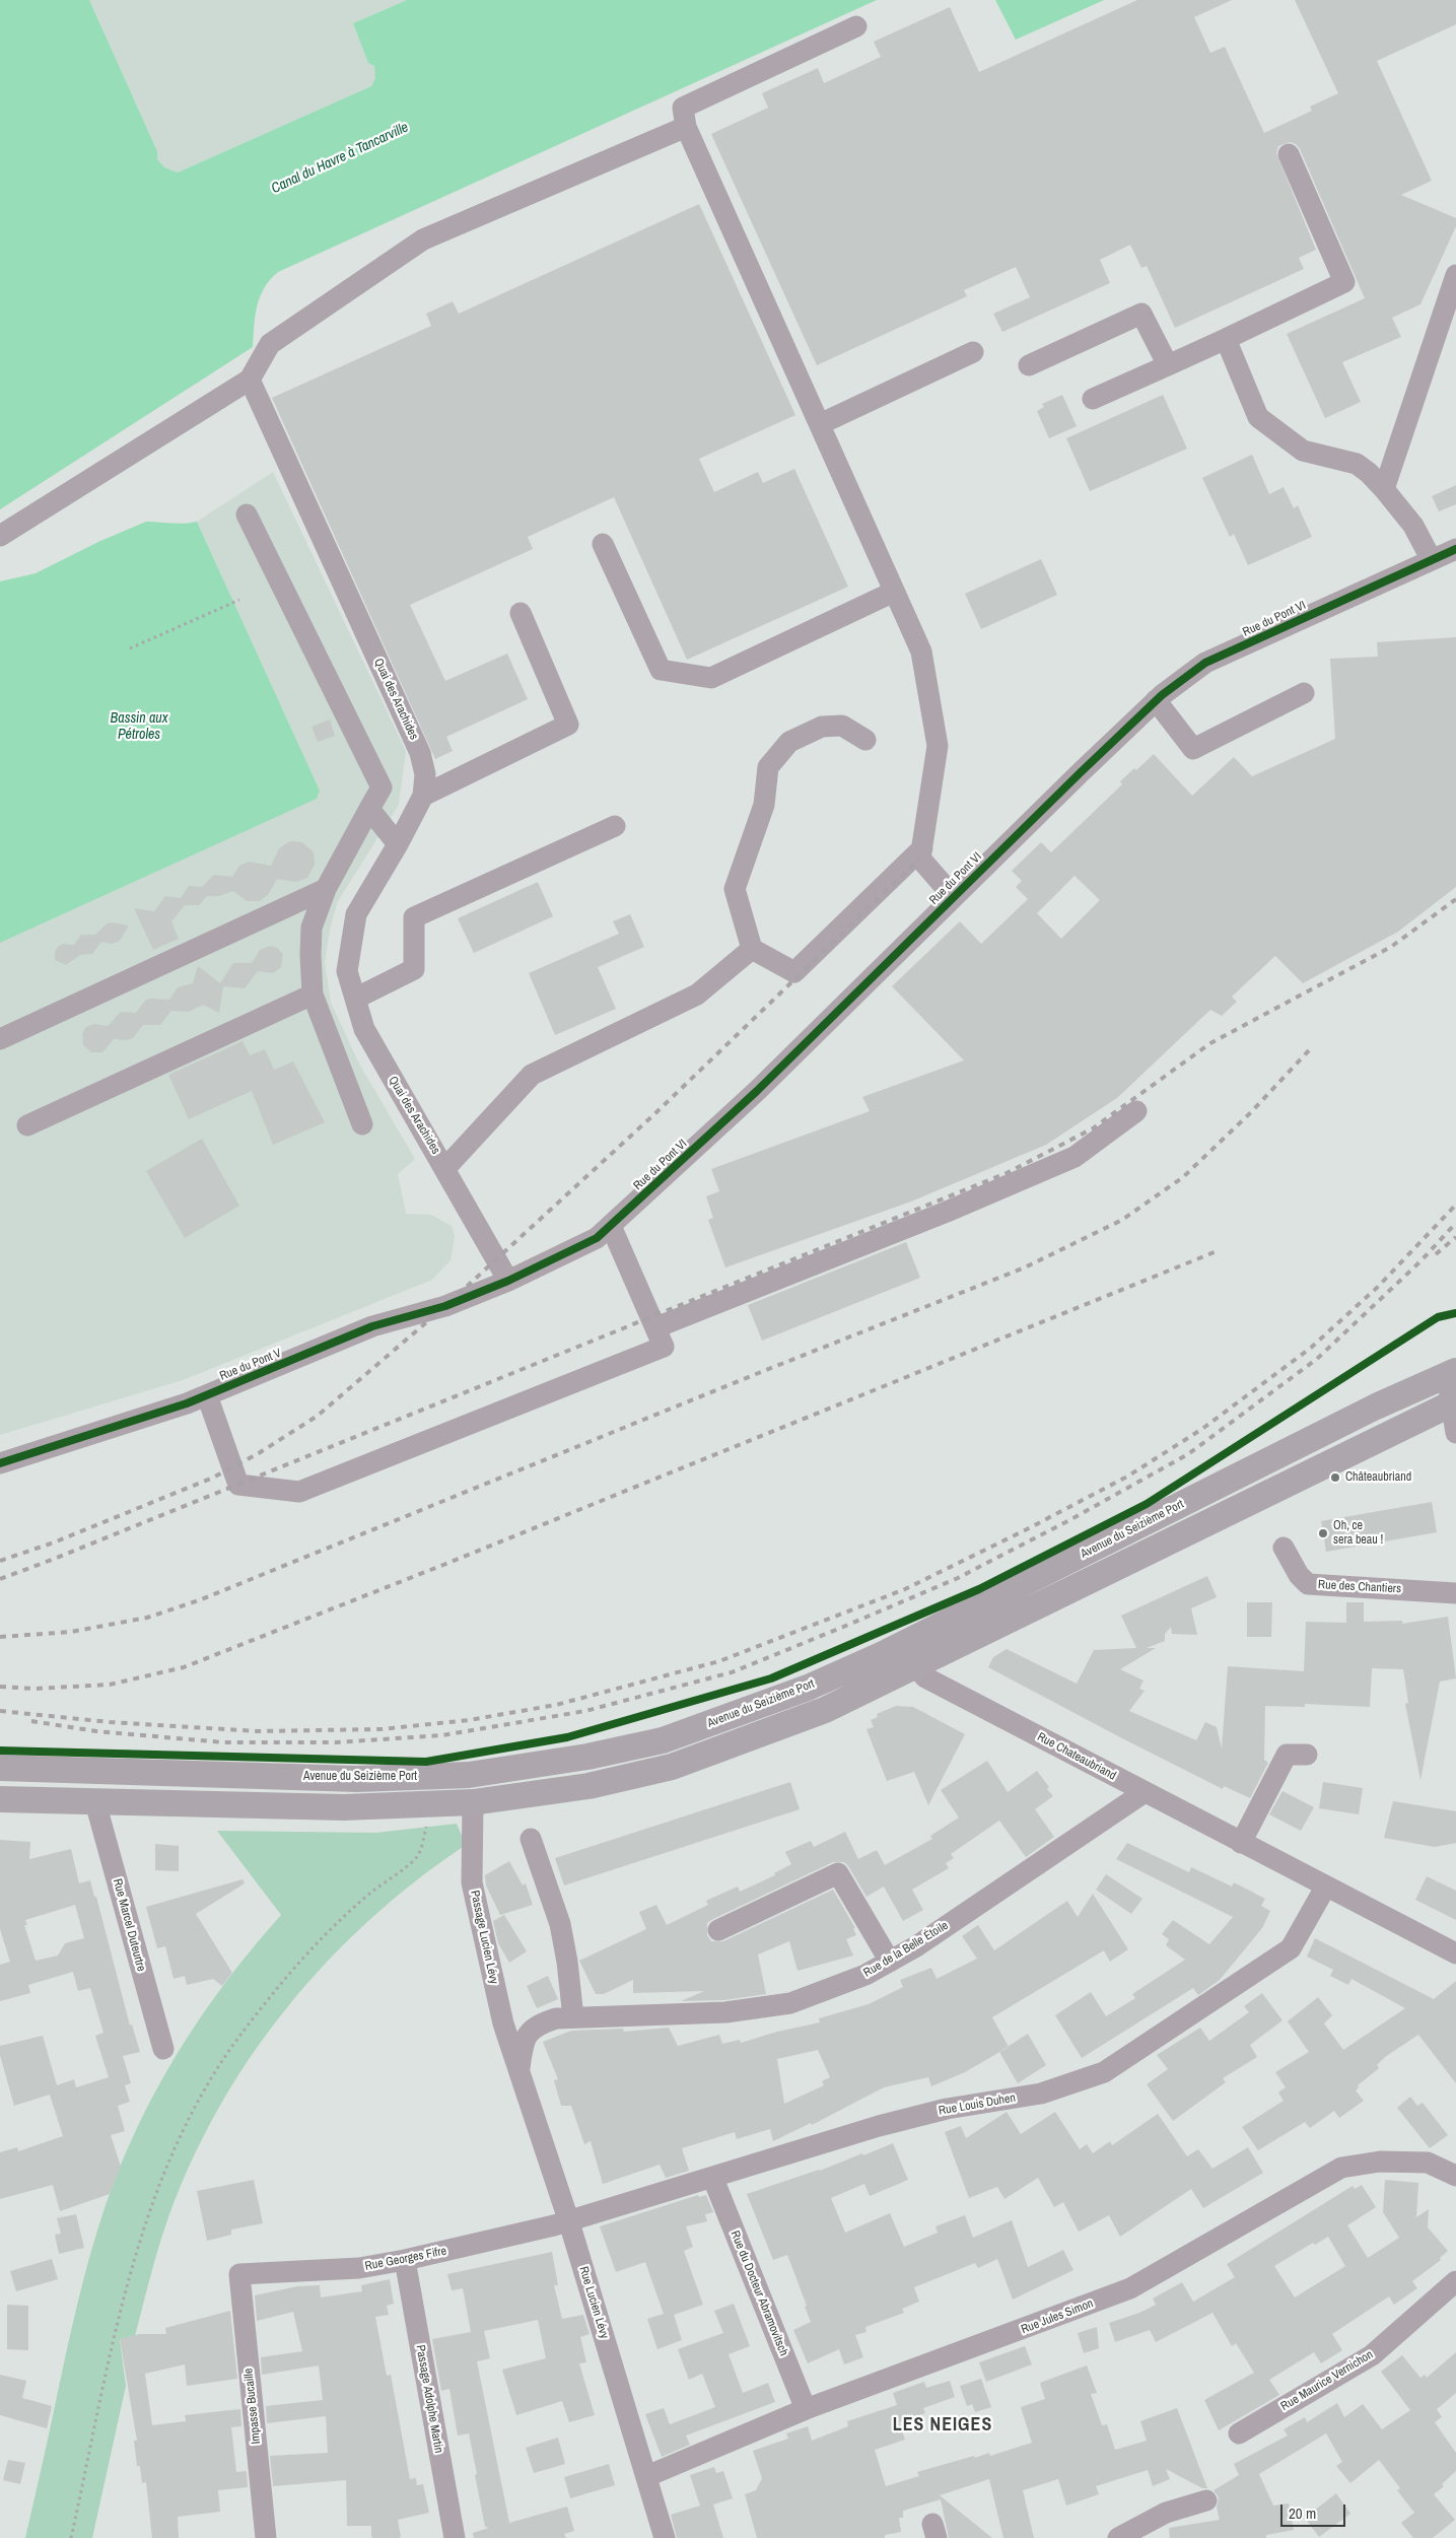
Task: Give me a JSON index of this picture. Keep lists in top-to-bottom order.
{
  "streets": {
    "main road": ["Avenue du Seizième Port"],
    "street": [
      "Rue du Pont VI",
      "Quai des Arachides",
      "Rue du Pont V",
      "Rue des Chantiers",
      "Rue Chateaubriand",
      "Rue Marcel Duteurtre",
      "Passage Lucien Lévy",
      "Rue de la Belle Étoile",
      "Rue Louis Duhen",
      "Rue Georges Fifre",
      "Rue du Docteur Abramovitsch",
      "Rue Lucien Lévy",
      "Rue Jules Simon",
      "Rue Maurice Vernichon",
      "Passage Adolphe Martin",
      "Impasse Bucaille"
    ]
  },
  "crossings": [
    ["Rue du Pont VI", "Quai des Arachides"],
    ["Rue du Pont VI", "Rue du Pont V"],
    ["Quai des Arachides", "Rue du Pont V"],
    ["Rue Chateaubriand", "Rue de la Belle Étoile"],
    ["Rue Chateaubriand", "Rue Louis Duhen"],
    ["Passage Lucien Lévy", "Rue de la Belle Étoile"],
    ["Passage Lucien Lévy", "Rue Lucien Lévy"],
    ["Rue de la Belle Étoile", "Rue Lucien Lévy"],
    ["Rue Louis Duhen", "Rue Georges Fifre"],
    ["Rue Louis Duhen", "Rue du Docteur Abramovitsch"],
    ["Rue Louis Duhen", "Rue Lucien Lévy"],
    ["Rue Georges Fifre", "Rue Lucien Lévy"],
    ["Rue Georges Fifre", "Passage Adolphe Martin"],
    ["Rue Georges Fifre", "Impasse Bucaille"],
    ["Rue du Docteur Abramovitsch", "Rue Jules Simon"],
    ["Rue Lucien Lévy", "Rue Jules Simon"]
  ],
  "districts": ["LES NEIGES"],
  "water": ["Canal du Havre à Tancarville", "Bassin aux Pétroles"],
  "places": ["Châteaubriand", "Oh, ce sera beau !"],
  "scale_bar": "20 m"
}
